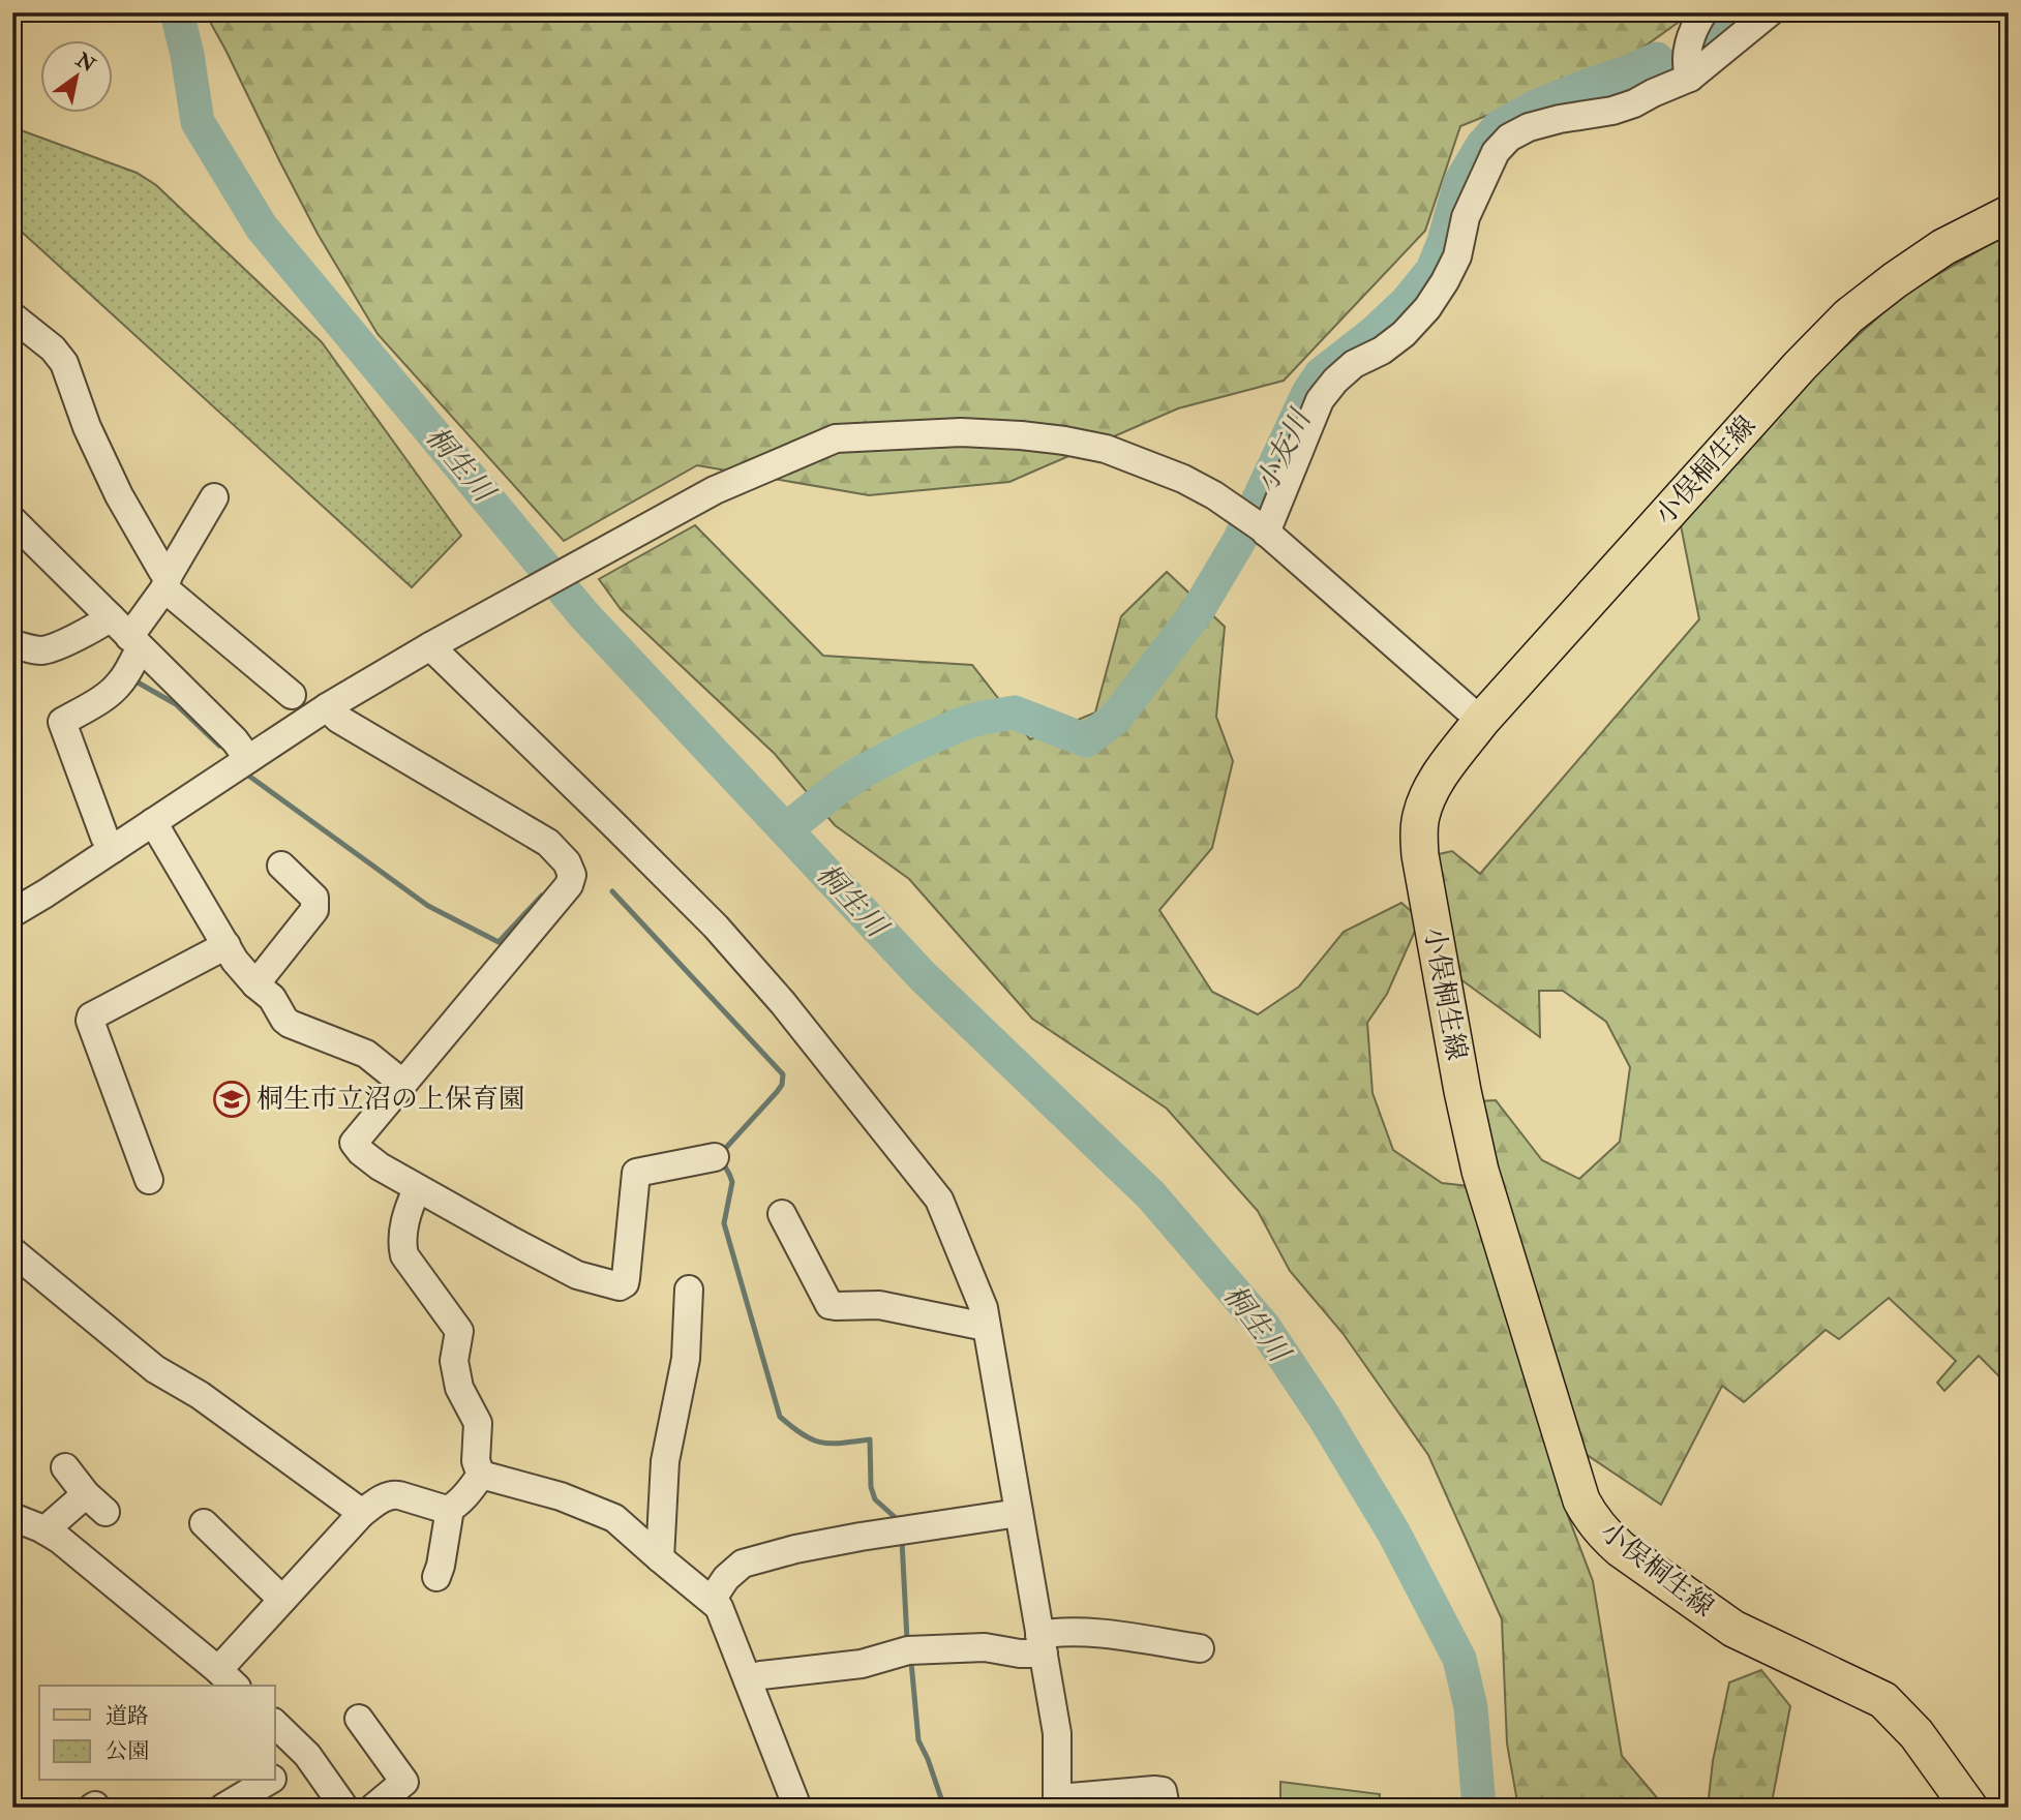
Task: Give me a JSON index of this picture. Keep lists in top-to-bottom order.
{
  "streets": {
    "main road": ["小俣桐生線"]
  },
  "water": ["小友川", "桐生川"],
  "places": {
    "school or university": ["桐生市立沼の上保育園"]
  },
  "legend": ["道路", "公園"],
  "north": "top right"
}
